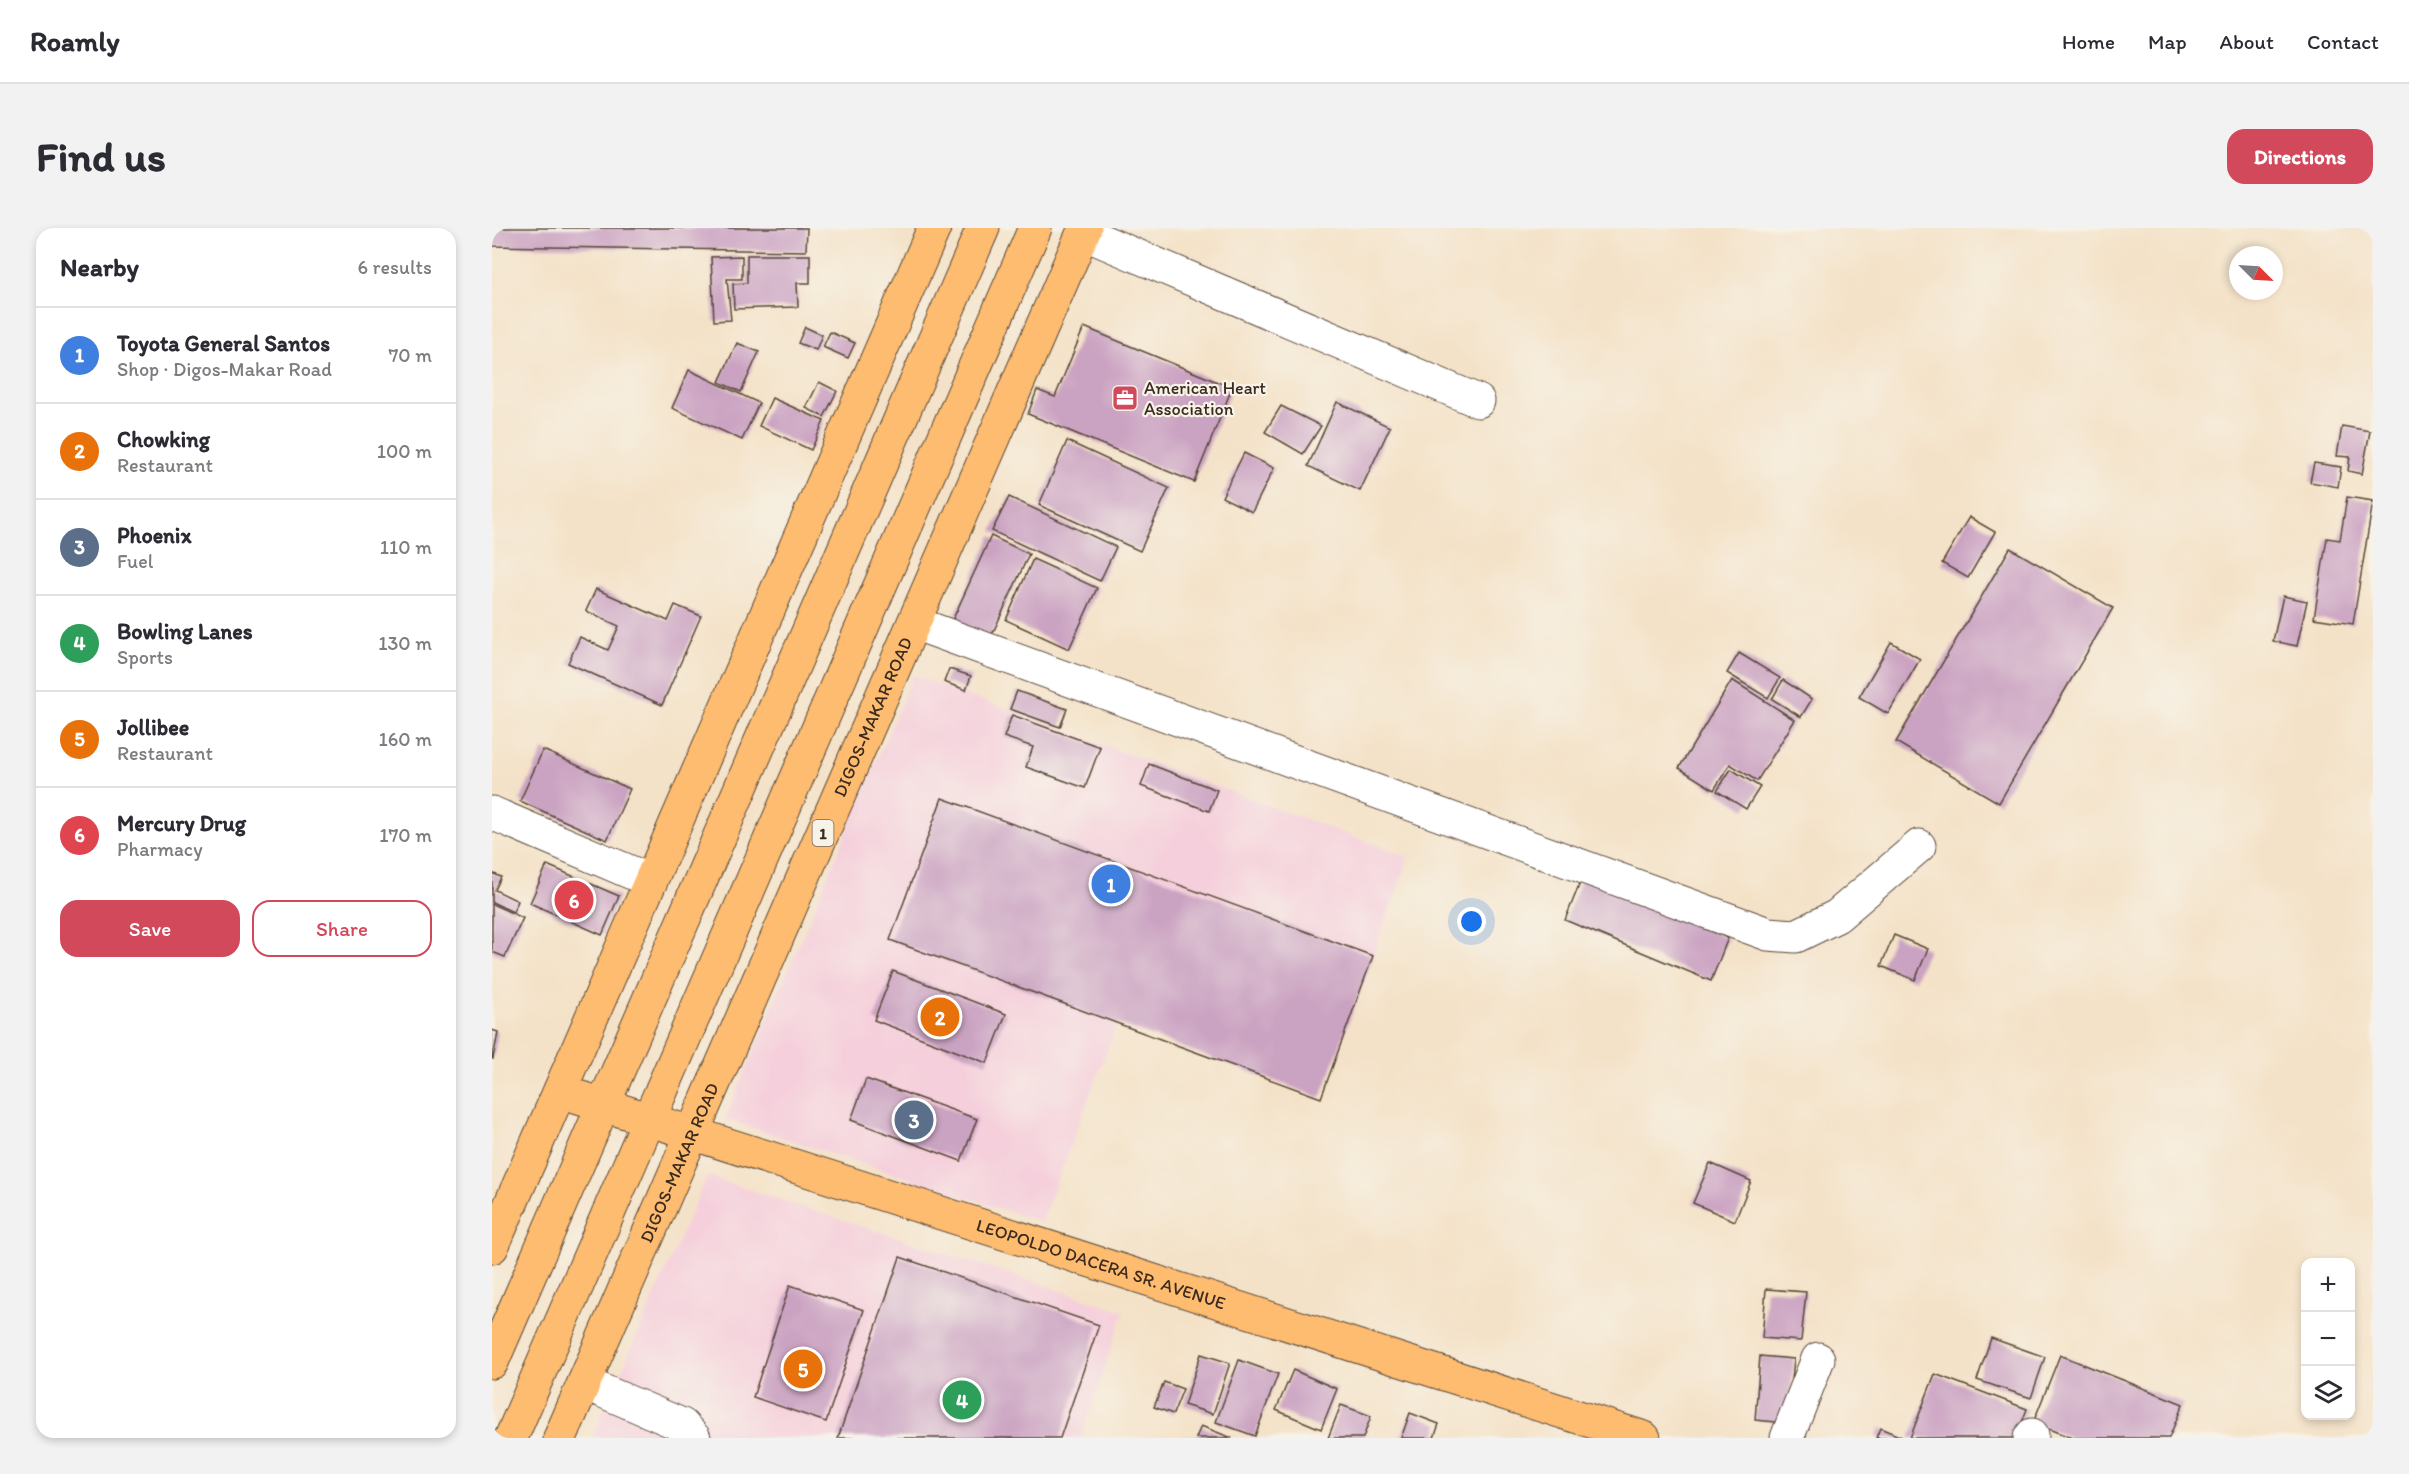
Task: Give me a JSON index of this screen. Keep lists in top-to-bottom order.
{
  "streets": {
    "main road": ["DIGOS-MAKAR ROAD", "1", "LEOPOLDO DACERA SR. AVENUE"]
  },
  "crossings": [
    ["DIGOS-MAKAR ROAD", "LEOPOLDO DACERA SR. AVENUE"]
  ],
  "places": {
    "office": ["American Heart Association"]
  },
  "north": "bottom right",
  "page": {
    "header": "Roamly",
    "nav": [
      "Home",
      "Map",
      "About",
      "Contact"
    ],
    "buttons": [
      "Directions",
      ["Save", "Share"]
    ],
    "title": "Find us",
    "heading": ["Nearby", "6 results"],
    "list": [
      {
        "mark": "1",
        "name": "Toyota General Santos",
        "note": "Shop · Digos-Makar Road",
        "value": "70 m"
      },
      {
        "mark": "2",
        "name": "Chowking",
        "note": "Restaurant",
        "value": "100 m"
      },
      {
        "mark": "3",
        "name": "Phoenix",
        "note": "Fuel",
        "value": "110 m"
      },
      {
        "mark": "4",
        "name": "Bowling Lanes",
        "note": "Sports",
        "value": "130 m"
      },
      {
        "mark": "5",
        "name": "Jollibee",
        "note": "Restaurant",
        "value": "160 m"
      },
      {
        "mark": "6",
        "name": "Mercury Drug",
        "note": "Pharmacy",
        "value": "170 m"
      }
    ],
    "pins": [
      "1",
      "6",
      "2",
      "3",
      "5",
      "4"
    ],
    "map_buttons": ["+", "−"]
  }
}
